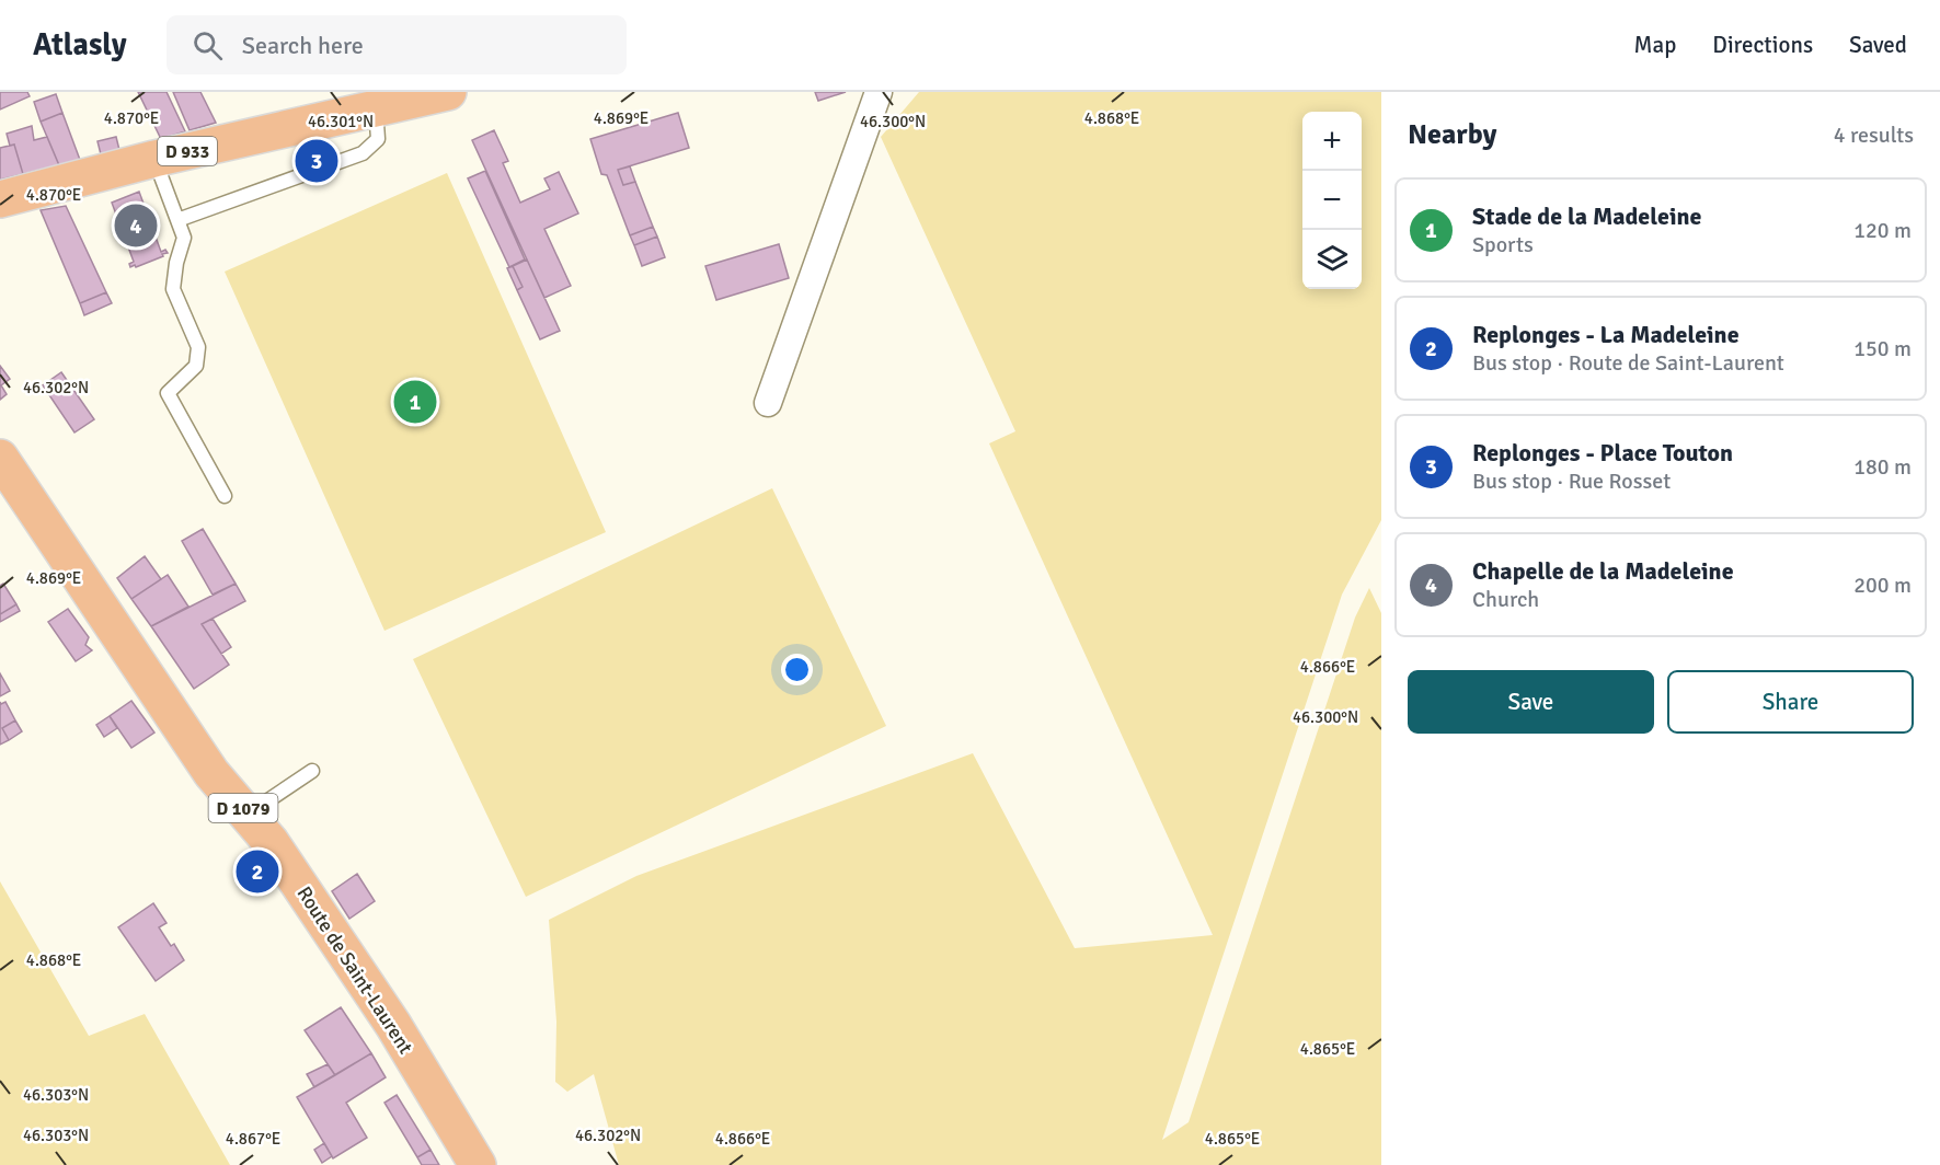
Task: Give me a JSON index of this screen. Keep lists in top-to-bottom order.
{
  "streets": {
    "main road": ["D 933", "D 1079", "Route de Saint-Laurent"]
  },
  "page": {
    "header": "Atlasly",
    "search": "Search here",
    "nav": ["Map", "Directions", "Saved"],
    "heading": ["Nearby", "4 results"],
    "map_buttons": ["+", "−"],
    "pins": [
      "3",
      "4",
      "1",
      "2"
    ],
    "list": [
      {
        "mark": "1",
        "name": "Stade de la Madeleine",
        "note": "Sports",
        "value": "120 m"
      },
      {
        "mark": "2",
        "name": "Replonges - La Madeleine",
        "note": "Bus stop · Route de Saint-Laurent",
        "value": "150 m"
      },
      {
        "mark": "3",
        "name": "Replonges - Place Touton",
        "note": "Bus stop · Rue Rosset",
        "value": "180 m"
      },
      {
        "mark": "4",
        "name": "Chapelle de la Madeleine",
        "note": "Church",
        "value": "200 m"
      }
    ],
    "buttons": ["Save", "Share"]
  },
  "coordinates": [
    "4.870°E",
    "4.869°E",
    "4.868°E",
    "46.301°N",
    "46.300°N",
    "46.302°N",
    "4.866°E",
    "4.865°E",
    "46.303°N",
    "4.867°E"
  ]
}
